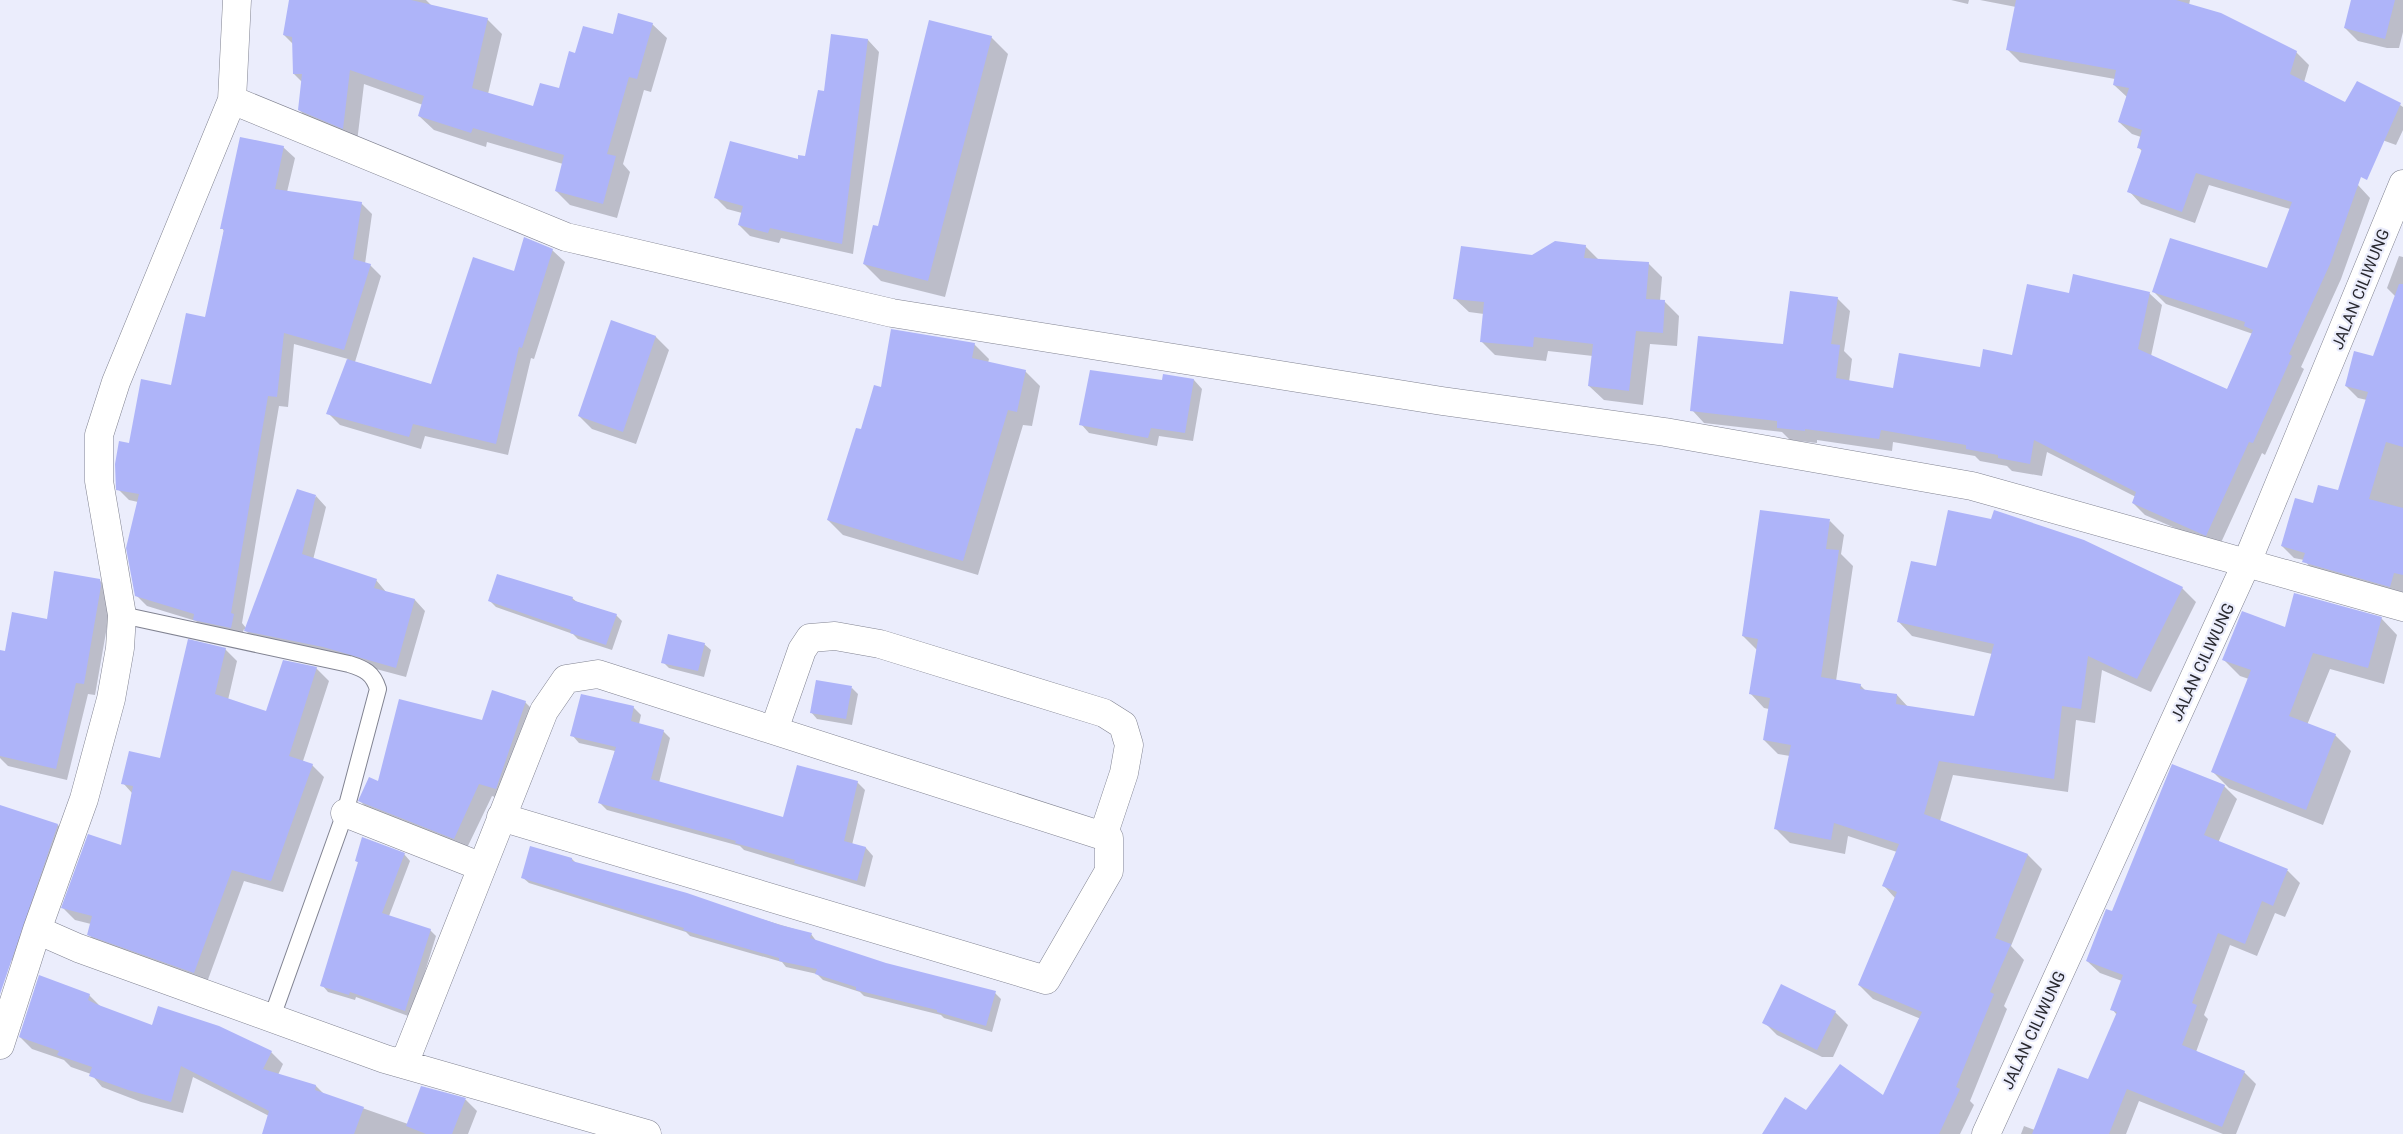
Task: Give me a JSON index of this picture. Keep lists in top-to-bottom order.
{
  "streets": {
    "street": ["JALAN CILIWUNG"]
  }
}
